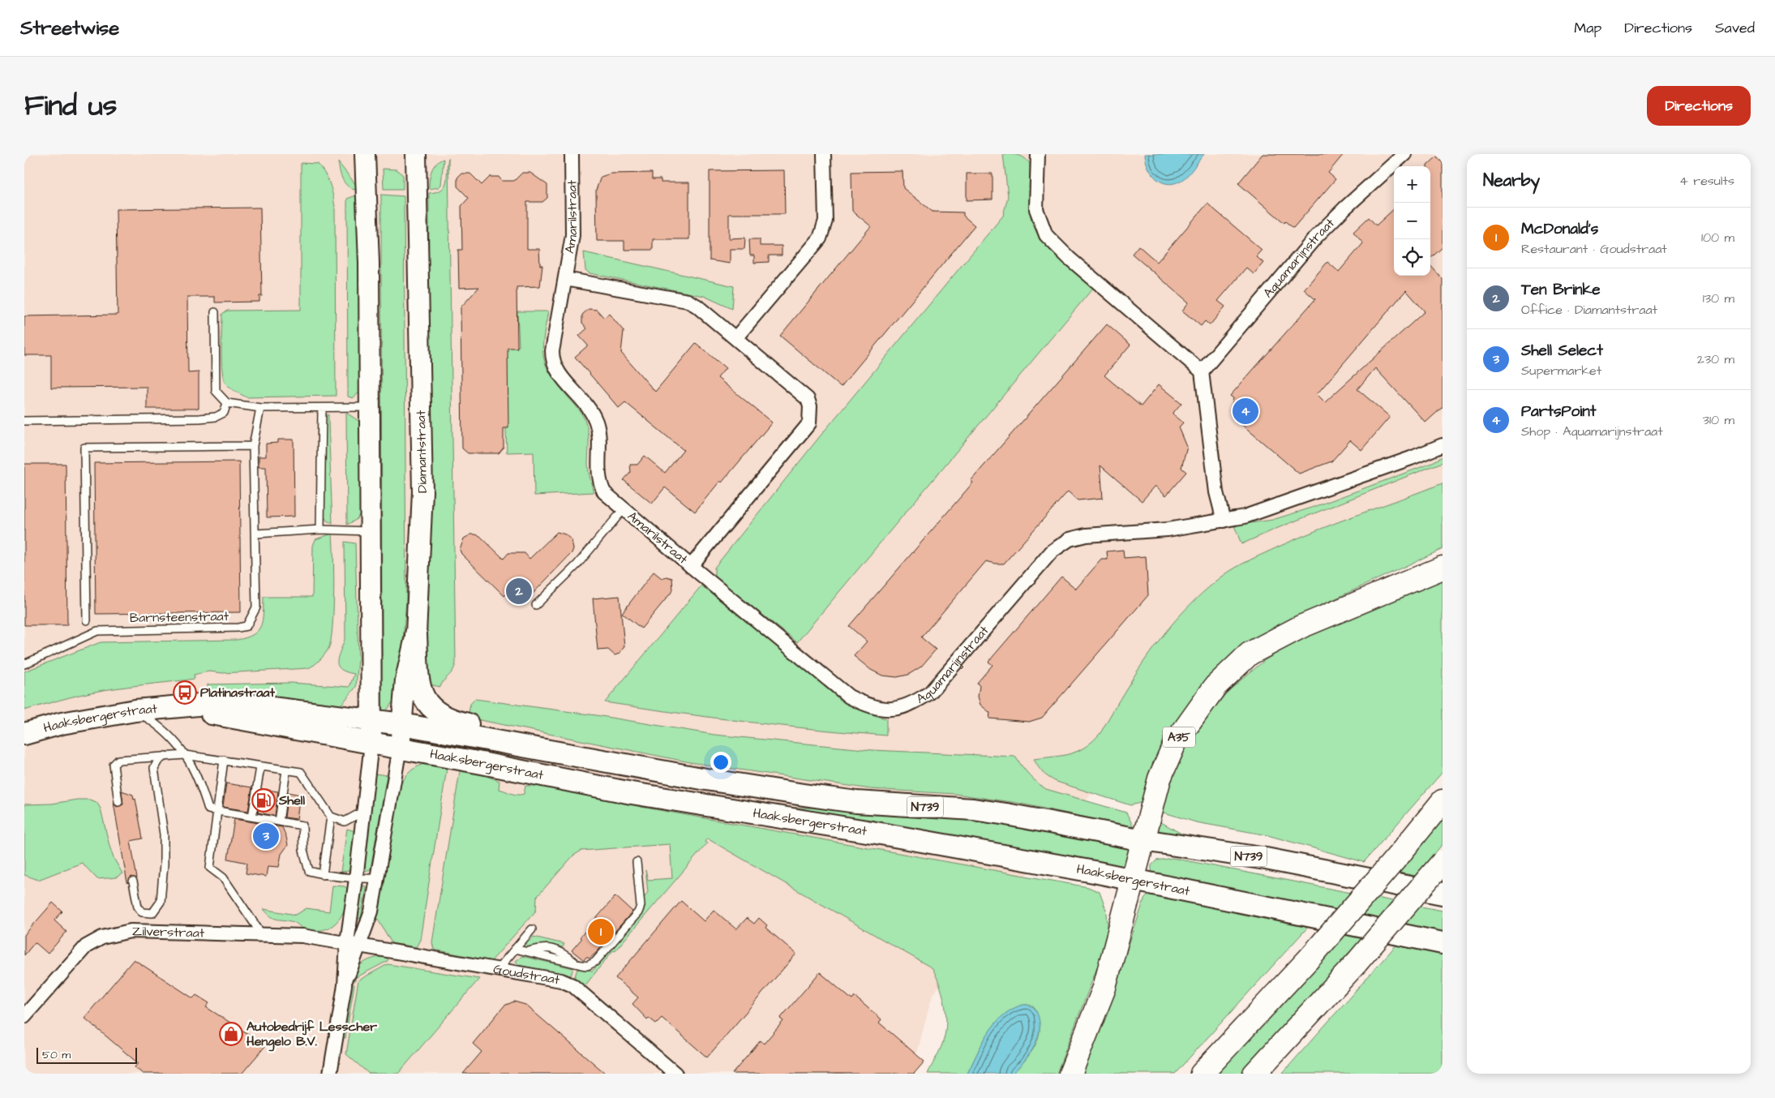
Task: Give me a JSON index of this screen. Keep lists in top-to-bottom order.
{
  "streets": {
    "highway": ["A35"],
    "main road": ["Diamantstraat", "Haaksbergerstraat", "N739"],
    "street": [
      "Amarilstraat",
      "Aquamarijnstraat",
      "Zilverstraat",
      "Goudstraat"
    ],
    "lane": ["Barnsteenstraat"]
  },
  "crossings": [
    ["Amarilstraat", "Aquamarijnstraat"],
    ["Diamantstraat", "Haaksbergerstraat"],
    ["Haaksbergerstraat", "A35"],
    ["Zilverstraat", "Goudstraat"]
  ],
  "places": {
    "bus stop": ["Platinastraat"],
    "fuel station": ["Shell"],
    "shop": ["Autobedrijf Lesscher Hengelo B.V."]
  },
  "scale_bar": "50 m",
  "page": {
    "header": "Streetwise",
    "nav": ["Map", "Directions", "Saved"],
    "title": "Find us",
    "buttons": "Directions",
    "heading": ["Nearby", "4 results"],
    "map_buttons": ["+", "−"],
    "list": [
      {
        "mark": "1",
        "name": "McDonald's",
        "note": "Restaurant · Goudstraat",
        "value": "100 m"
      },
      {
        "mark": "2",
        "name": "Ten Brinke",
        "note": "Office · Diamantstraat",
        "value": "130 m"
      },
      {
        "mark": "3",
        "name": "Shell Select",
        "note": "Supermarket",
        "value": "230 m"
      },
      {
        "mark": "4",
        "name": "PartsPoint",
        "note": "Shop · Aquamarijnstraat",
        "value": "310 m"
      }
    ],
    "pins": [
      "4",
      "2",
      "3",
      "1"
    ],
    "scale": "50 m"
  }
}
